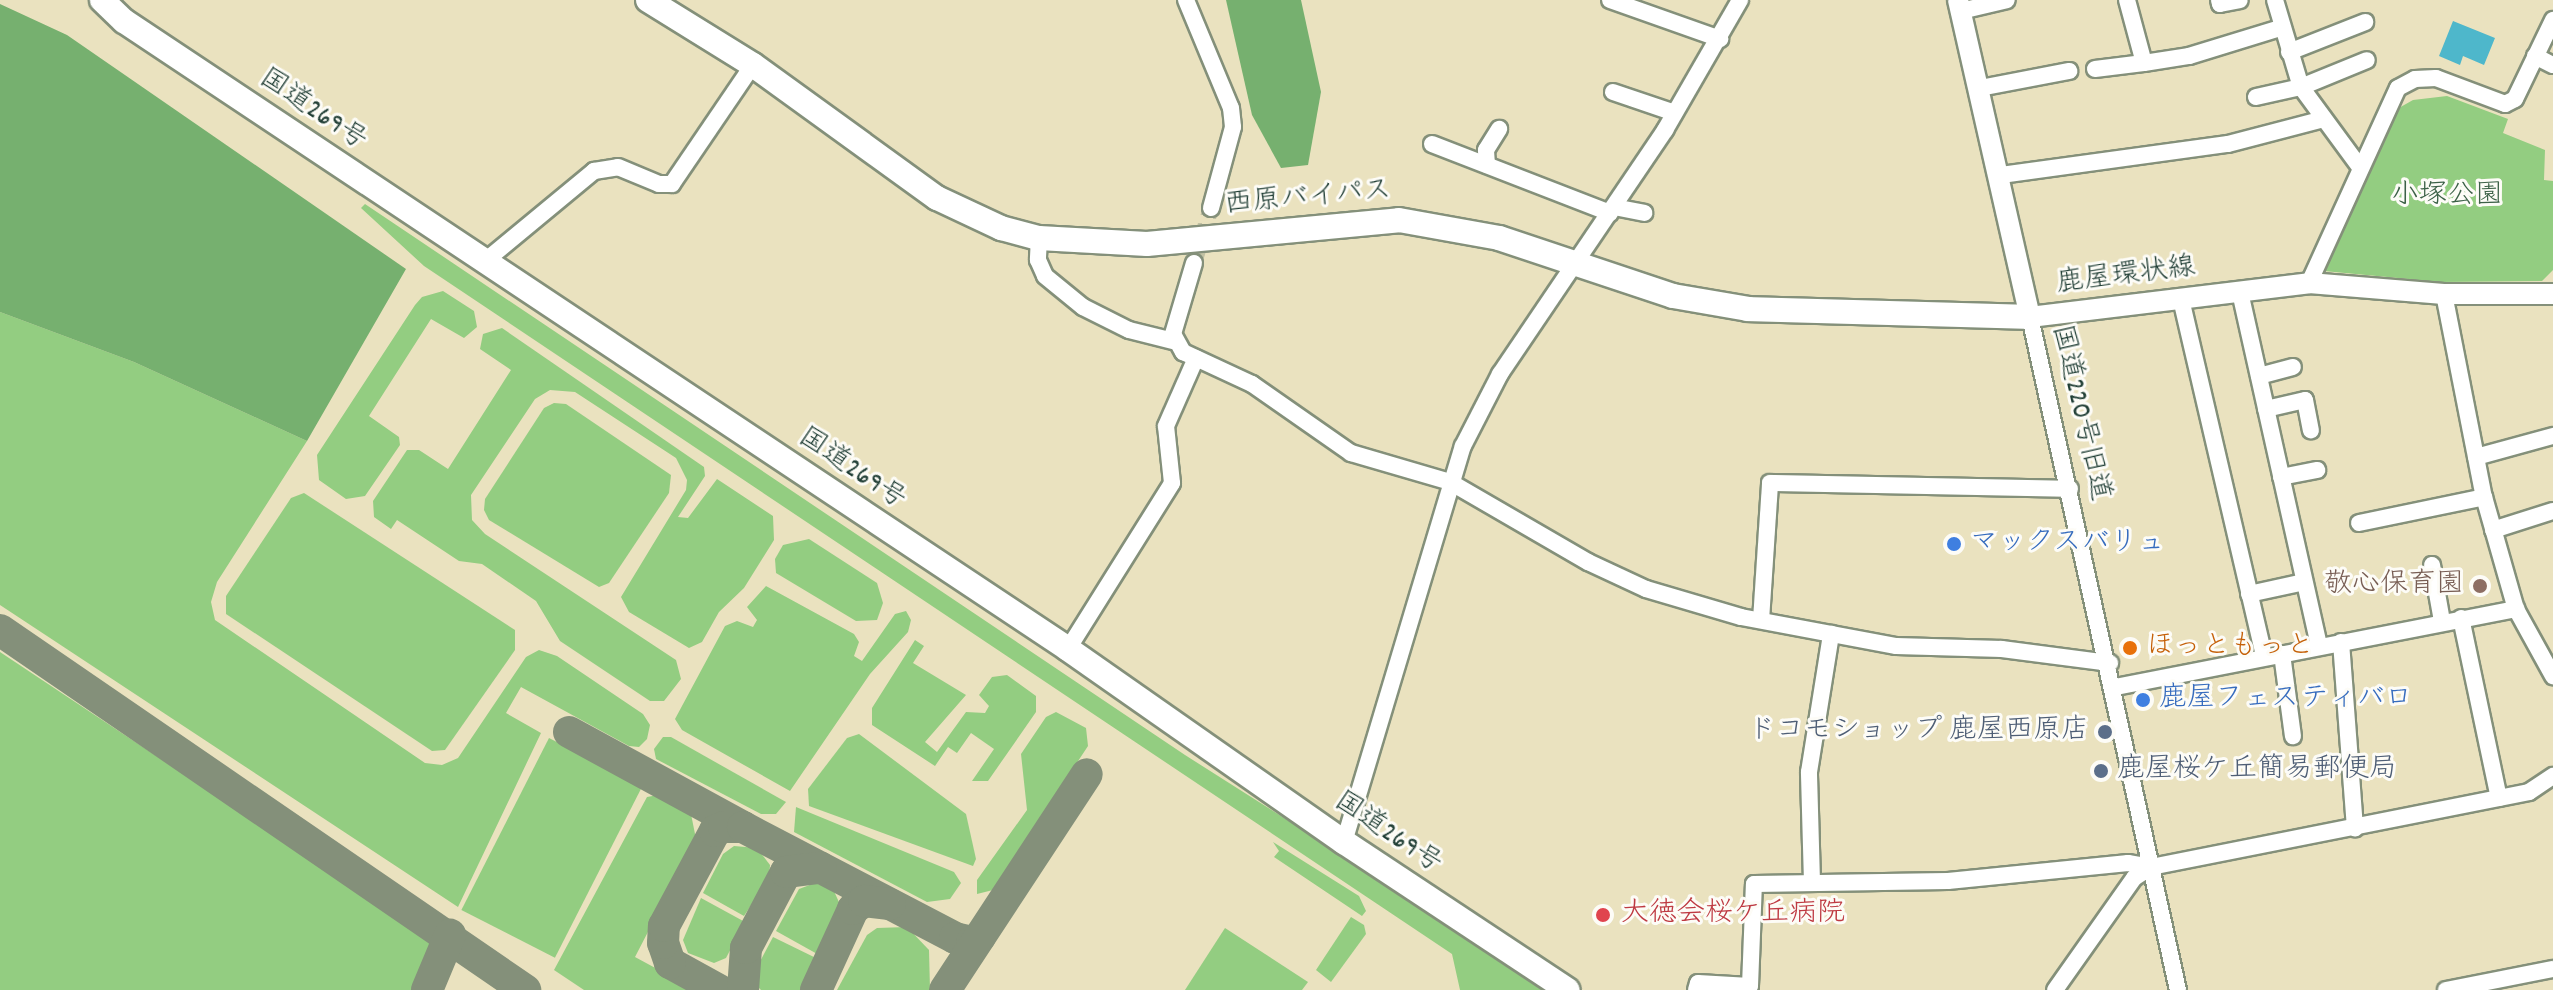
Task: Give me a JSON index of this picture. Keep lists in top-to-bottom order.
{
  "streets": {
    "highway": ["国道269号", "西原バイパス"],
    "main road": ["鹿屋環状線"],
    "street": ["国道220号旧道"]
  },
  "crossings": [
    ["西原バイパス", "鹿屋環状線"],
    ["西原バイパス", "国道220号旧道"],
    ["鹿屋環状線", "国道220号旧道"]
  ],
  "parks": ["小塚公園"],
  "places": [
    "マックスバリュ",
    "敬心保育園",
    "ほっともっと",
    "鹿屋フェスティバロ",
    "ドコモショップ 鹿屋西原店",
    "鹿屋桜ケ丘簡易郵便局",
    "大徳会桜ケ丘病院"
  ]
}
